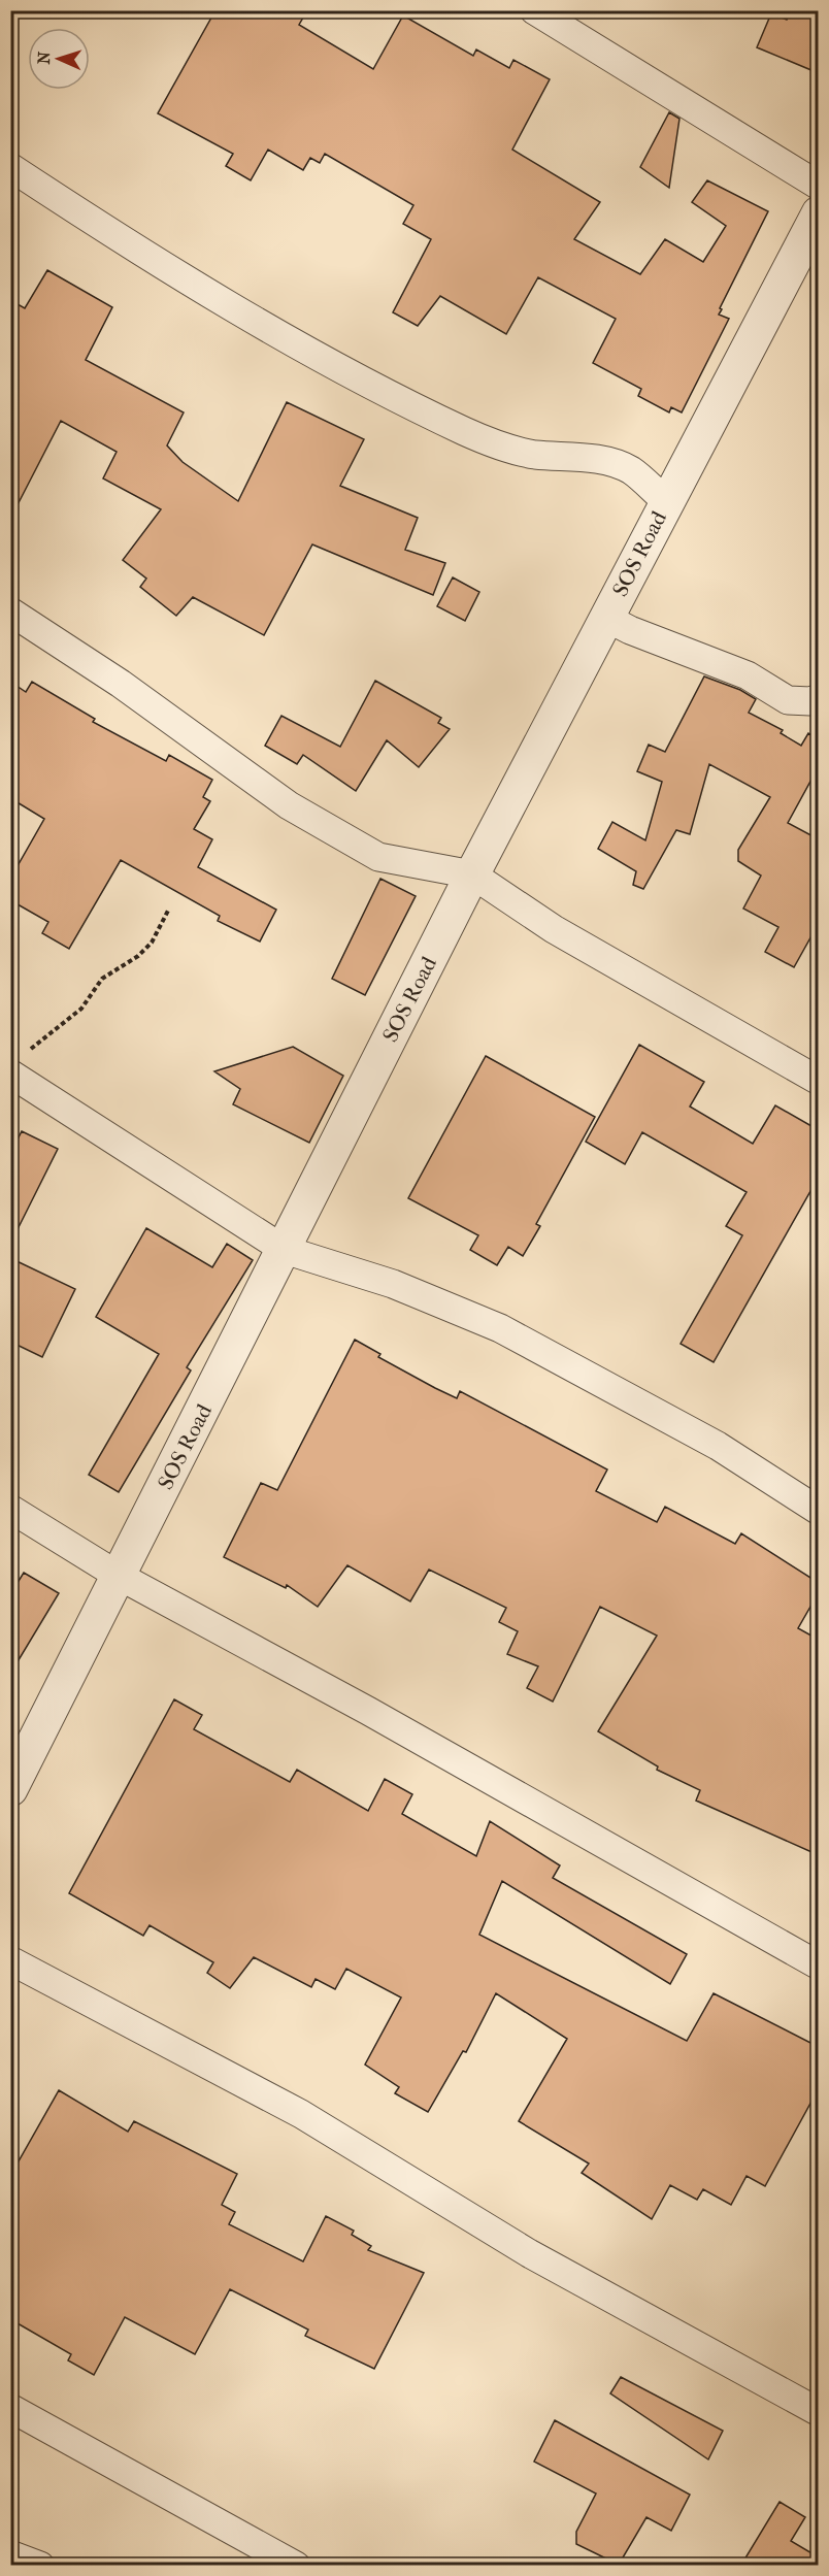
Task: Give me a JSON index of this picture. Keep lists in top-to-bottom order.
{
  "streets": {
    "street": ["SOS Road"]
  },
  "north": "left"
}
